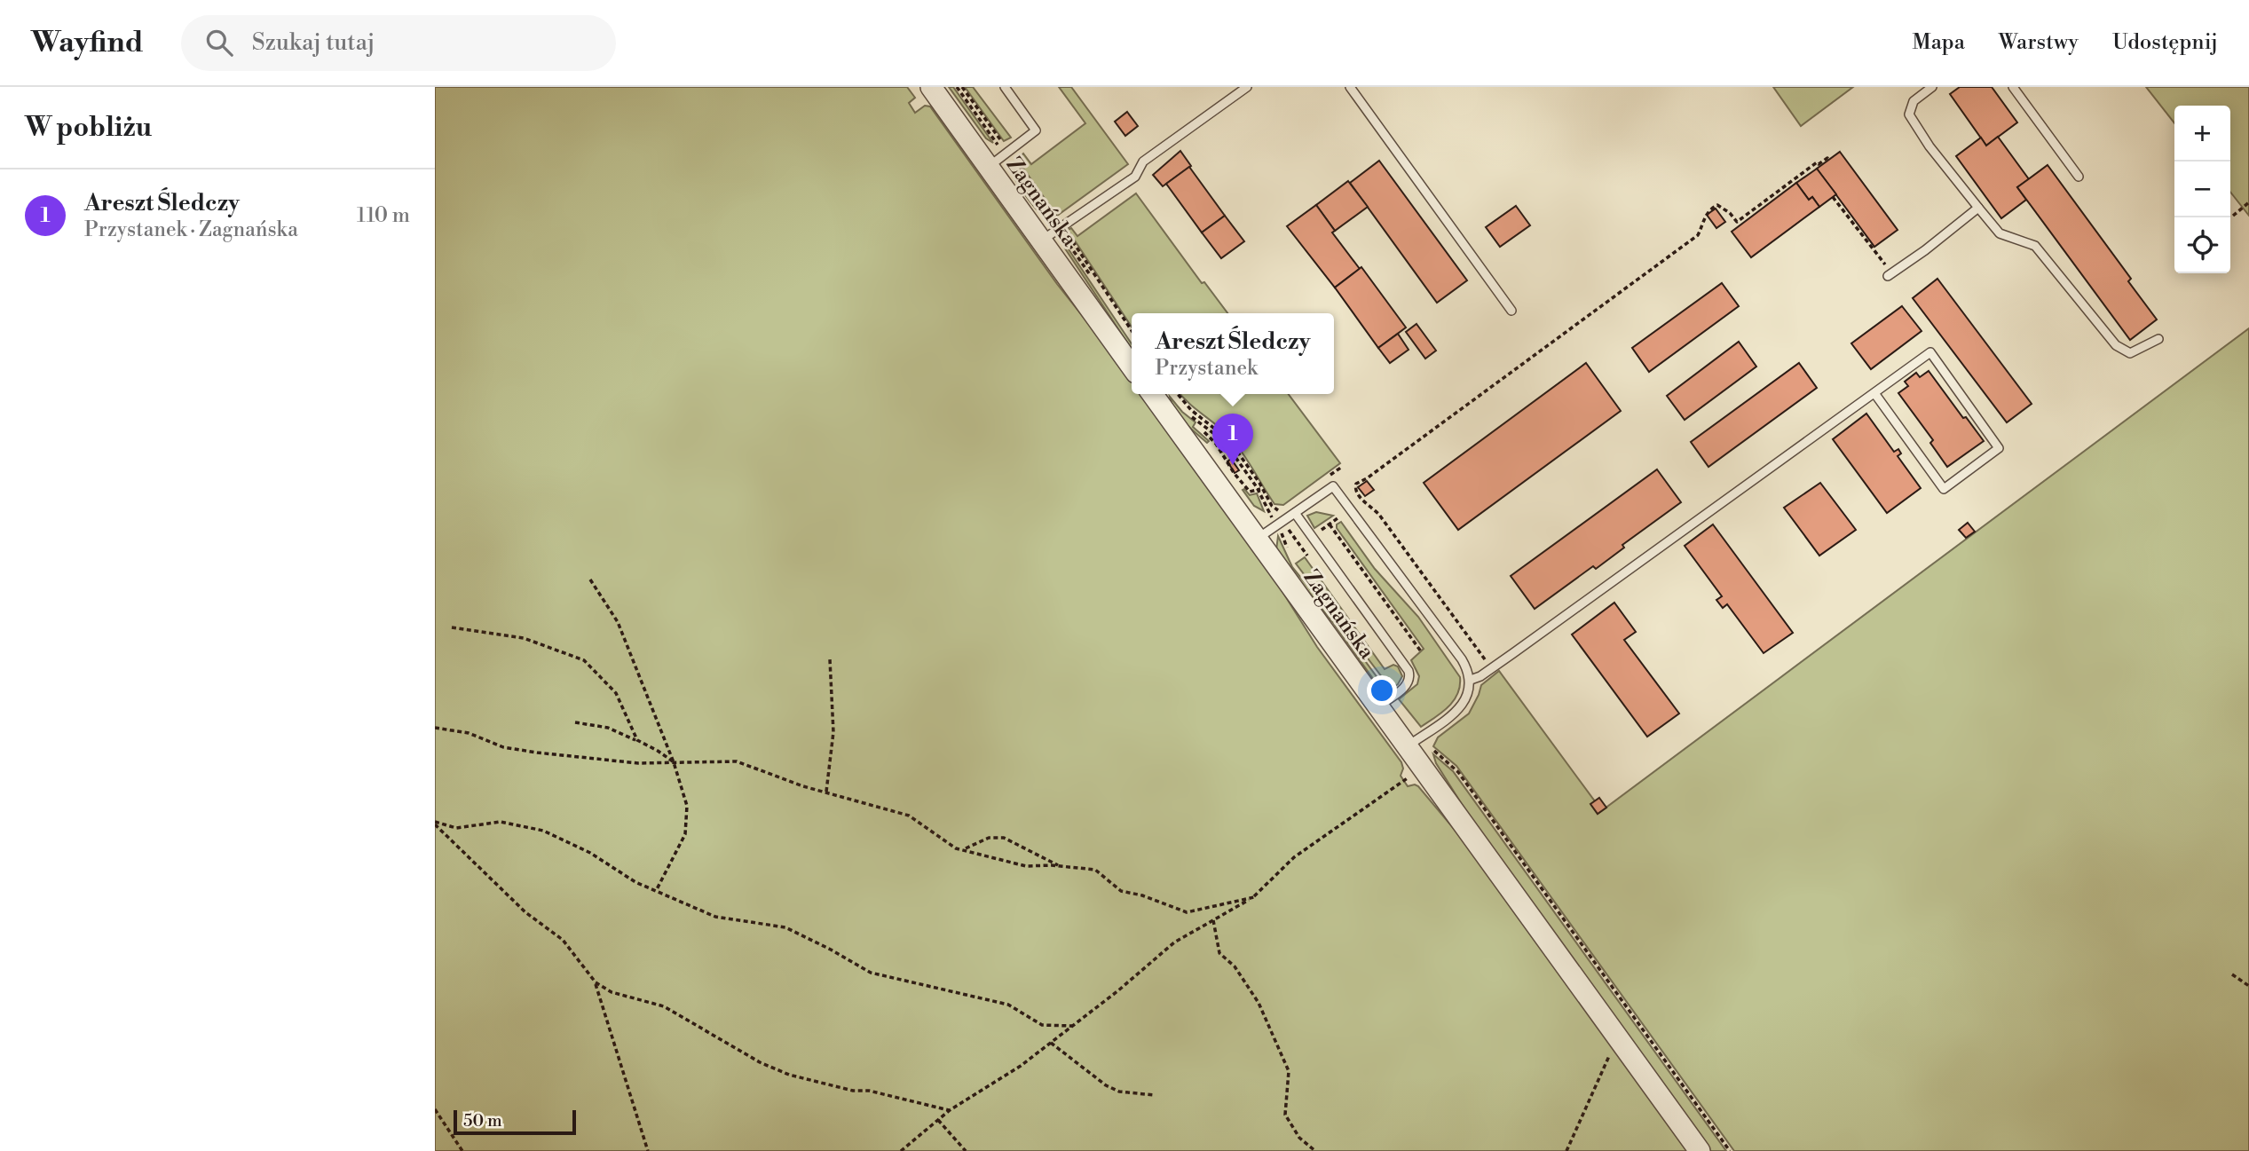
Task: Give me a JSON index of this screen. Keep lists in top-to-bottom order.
{
  "streets": {
    "street": ["Zagnańska"]
  },
  "scale_bar": "50 m",
  "page": {
    "header": "Wayfind",
    "search": "Szukaj tutaj",
    "nav": ["Mapa", "Warstwy", "Udostępnij"],
    "heading": "W pobliżu",
    "map_buttons": ["+", "−"],
    "list": [
      {
        "mark": "1",
        "name": "Areszt Śledczy",
        "note": "Przystanek · Zagnańska",
        "value": "110 m"
      }
    ],
    "popup": ["Areszt Śledczy", "Przystanek"],
    "pins": "1",
    "scale": "50 m"
  }
}
